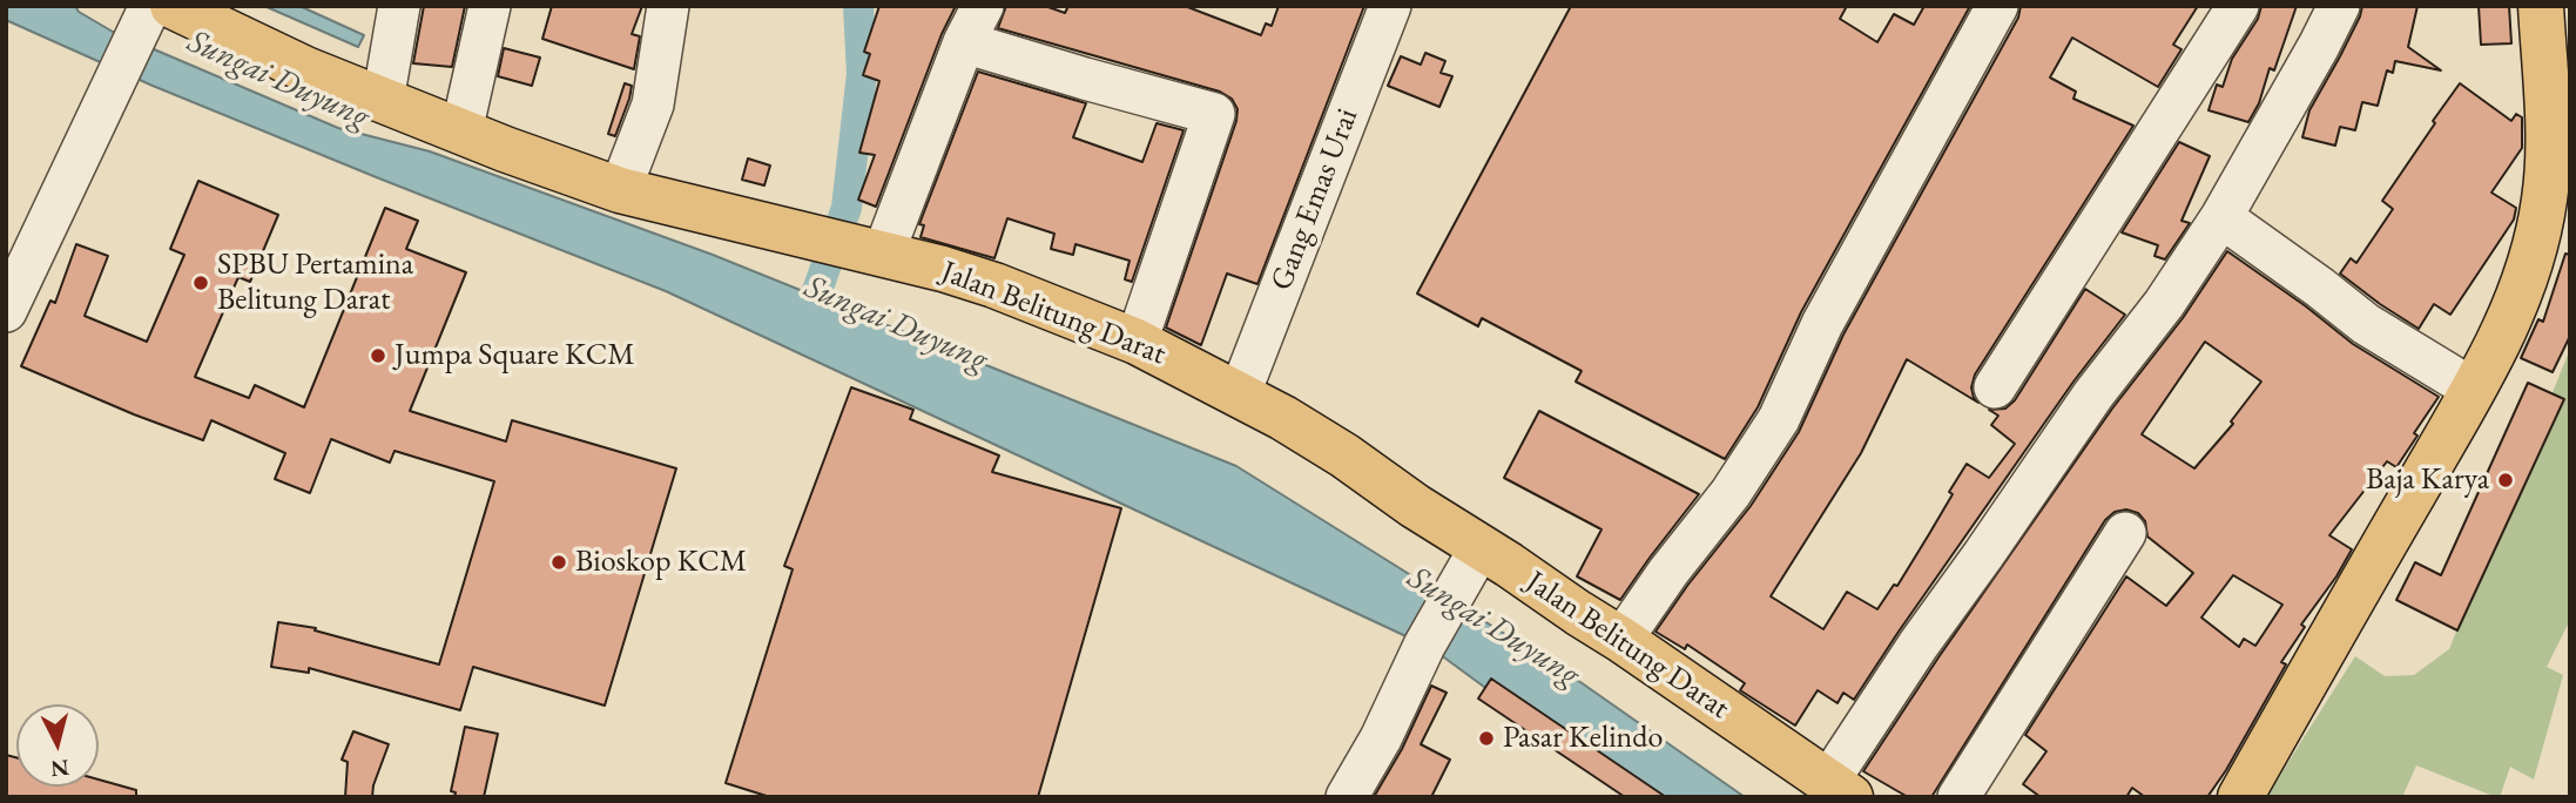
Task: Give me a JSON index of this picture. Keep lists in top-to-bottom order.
{
  "streets": {
    "main road": ["Jalan Belitung Darat"],
    "street": ["Gang Emas Urai"]
  },
  "crossings": [
    ["Gang Emas Urai", "Jalan Belitung Darat"]
  ],
  "water": ["Sungai Duyung"],
  "places": [
    "SPBU Pertamina Belitung Darat",
    "Jumpa Square KCM",
    "Baja Karya",
    "Bioskop KCM",
    "Pasar Kelindo"
  ],
  "north": "bottom"
}
